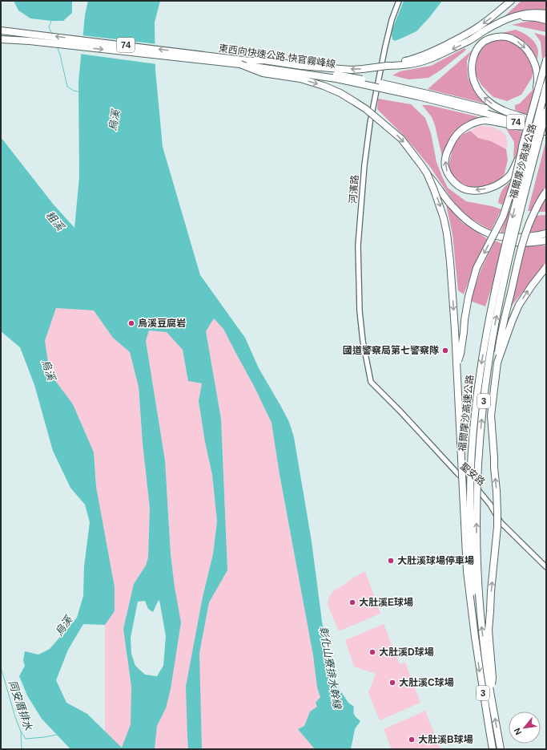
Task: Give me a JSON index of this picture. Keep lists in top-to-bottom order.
{
  "streets": {
    "highway": [
      "74",
      "東西向快速公路 快官霧峰線",
      "福爾摩沙高速公路",
      "3"
    ],
    "street": ["河濱路", "聖安路"]
  },
  "crossings": [
    ["河濱路", "聖安路"]
  ],
  "water": [
    "烏溪",
    "粗溪",
    "彰化山寮排水幹線",
    "同安厝排水"
  ],
  "places": [
    "烏溪豆腐岩",
    "國道警察局第七警察隊",
    "大肚溪球場停車場",
    "大肚溪E球場",
    "大肚溪D球場",
    "大肚溪C球場",
    "大肚溪B球場"
  ],
  "north": "bottom left"
}
